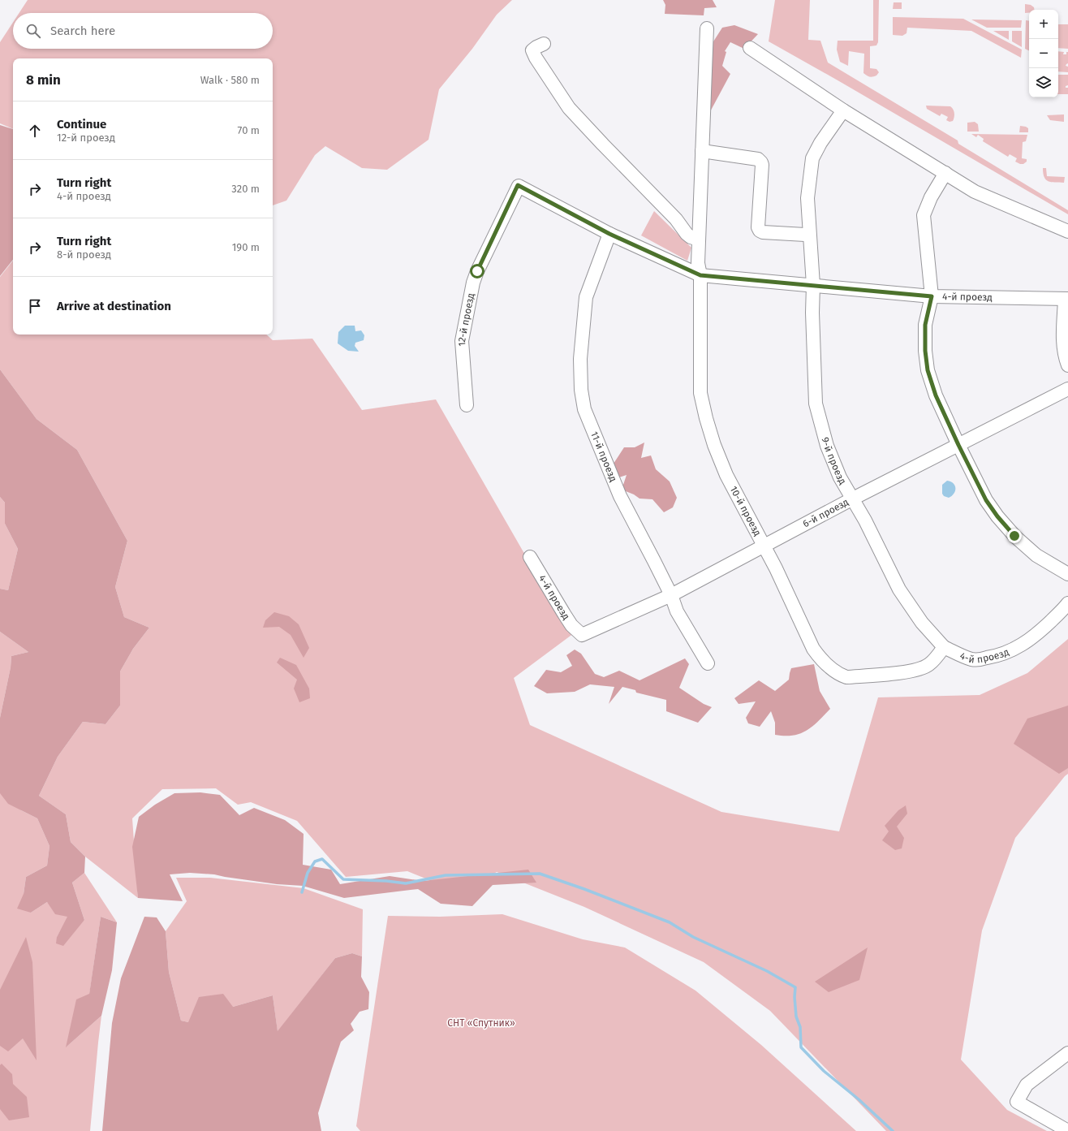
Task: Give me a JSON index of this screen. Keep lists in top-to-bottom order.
{
  "streets": {
    "street": [
      "4-й проезд",
      "12-й проезд",
      "11-й проезд",
      "9-й проезд",
      "10-й проезд",
      "6-й проезд"
    ]
  },
  "crossings": [
    ["4-й проезд", "12-й проезд"],
    ["4-й проезд", "11-й проезд"],
    ["4-й проезд", "9-й проезд"],
    ["4-й проезд", "10-й проезд"],
    ["4-й проезд", "6-й проезд"],
    ["11-й проезд", "6-й проезд"],
    ["9-й проезд", "10-й проезд"],
    ["9-й проезд", "6-й проезд"],
    ["10-й проезд", "6-й проезд"]
  ],
  "parks": ["СНТ «Спутник»"],
  "page": {
    "map_buttons": ["+", "−"],
    "search": "Search here",
    "heading": ["8 min", "Walk · 580 m"],
    "list": [
      ["Continue", "12-й проезд", "70 m"],
      ["Turn right", "4-й проезд", "320 m"],
      ["Turn right", "8-й проезд", "190 m"],
      "Arrive at destination"
    ]
  }
}
